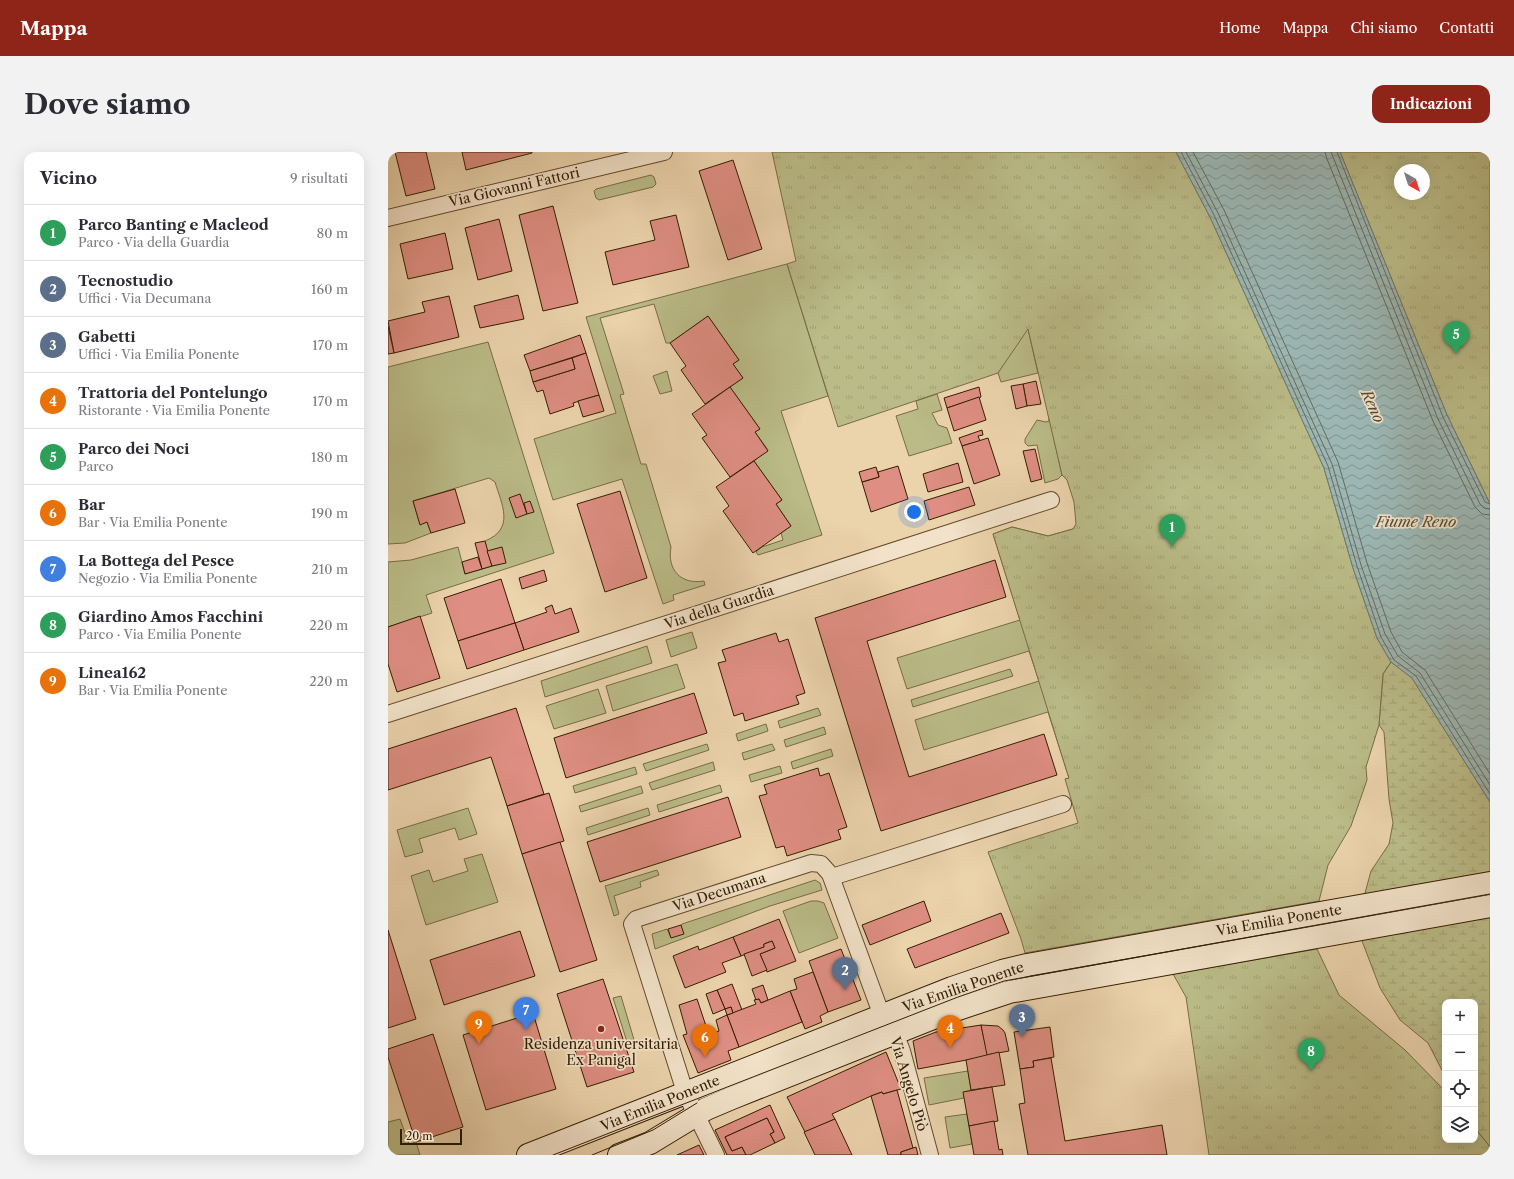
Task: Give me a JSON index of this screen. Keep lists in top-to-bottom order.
{
  "streets": {
    "main road": ["Via Emilia Ponente"],
    "street": [
      "Via Giovanni Fattori",
      "Via della Guardia",
      "Via Decumana",
      "Via Angelo Piò"
    ]
  },
  "crossings": [
    ["Via Decumana", "Via Emilia Ponente"],
    ["Via Decumana", "Via Angelo Piò"],
    ["Via Emilia Ponente", "Via Angelo Piò"]
  ],
  "water": ["Reno", "Fiume Reno"],
  "places": ["Residenza universitaria Ex Panigal"],
  "scale_bar": "20 m",
  "north": "bottom right",
  "page": {
    "header": "Mappa",
    "nav": [
      "Home",
      "Mappa",
      "Chi siamo",
      "Contatti"
    ],
    "buttons": "Indicazioni",
    "title": "Dove siamo",
    "heading": ["Vicino", "9 risultati"],
    "list": [
      {
        "mark": "1",
        "name": "Parco Banting e Macleod",
        "note": "Parco · Via della Guardia",
        "value": "80 m"
      },
      {
        "mark": "2",
        "name": "Tecnostudio",
        "note": "Uffici · Via Decumana",
        "value": "160 m"
      },
      {
        "mark": "3",
        "name": "Gabetti",
        "note": "Uffici · Via Emilia Ponente",
        "value": "170 m"
      },
      {
        "mark": "4",
        "name": "Trattoria del Pontelungo",
        "note": "Ristorante · Via Emilia Ponente",
        "value": "170 m"
      },
      {
        "mark": "5",
        "name": "Parco dei Noci",
        "note": "Parco",
        "value": "180 m"
      },
      {
        "mark": "6",
        "name": "Bar",
        "note": "Bar · Via Emilia Ponente",
        "value": "190 m"
      },
      {
        "mark": "7",
        "name": "La Bottega del Pesce",
        "note": "Negozio · Via Emilia Ponente",
        "value": "210 m"
      },
      {
        "mark": "8",
        "name": "Giardino Amos Facchini",
        "note": "Parco · Via Emilia Ponente",
        "value": "220 m"
      },
      {
        "mark": "9",
        "name": "Linea162",
        "note": "Bar · Via Emilia Ponente",
        "value": "220 m"
      }
    ],
    "pins": [
      "5",
      "1",
      "2",
      "7",
      "3",
      "9",
      "4",
      "6",
      "8"
    ],
    "map_buttons": ["+", "−"],
    "scale": "20 m"
  }
}
